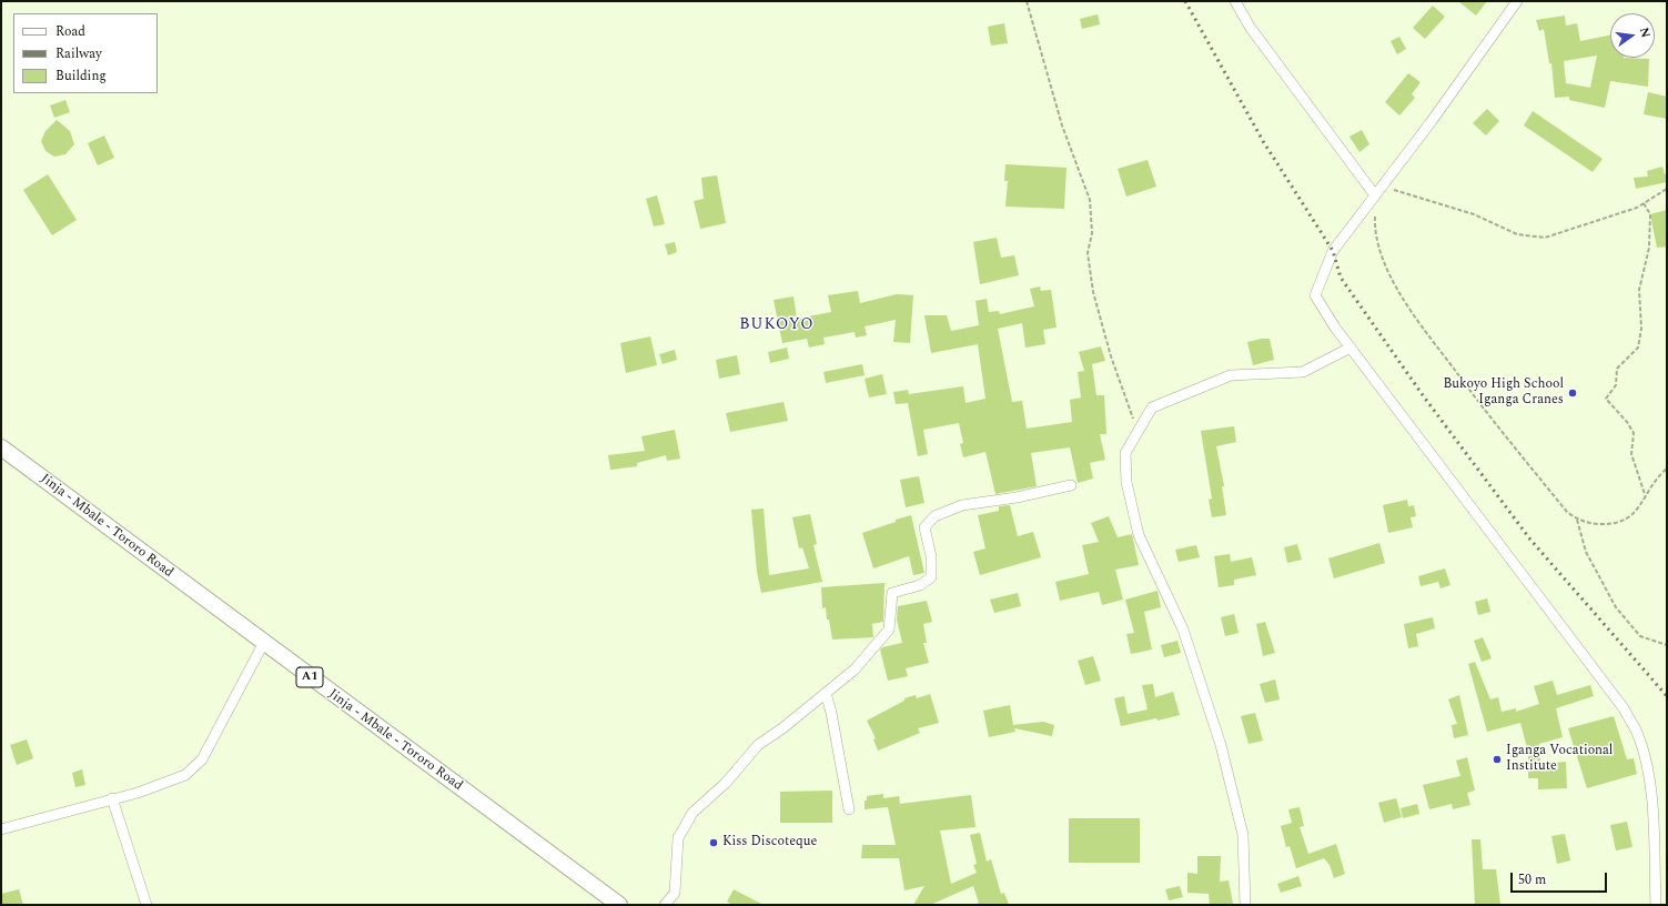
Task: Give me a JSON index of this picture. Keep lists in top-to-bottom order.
{
  "streets": {
    "main road": ["Jinja - Mbale - Tororo Road", "A1"]
  },
  "districts": ["BUKOYO"],
  "places": ["Bukoyo High School Iganga Cranes", "Iganga Vocational Institute", "Kiss Discoteque"],
  "legend": ["Road", "Railway", "Building"],
  "scale_bar": "50 m",
  "north": "right"
}
